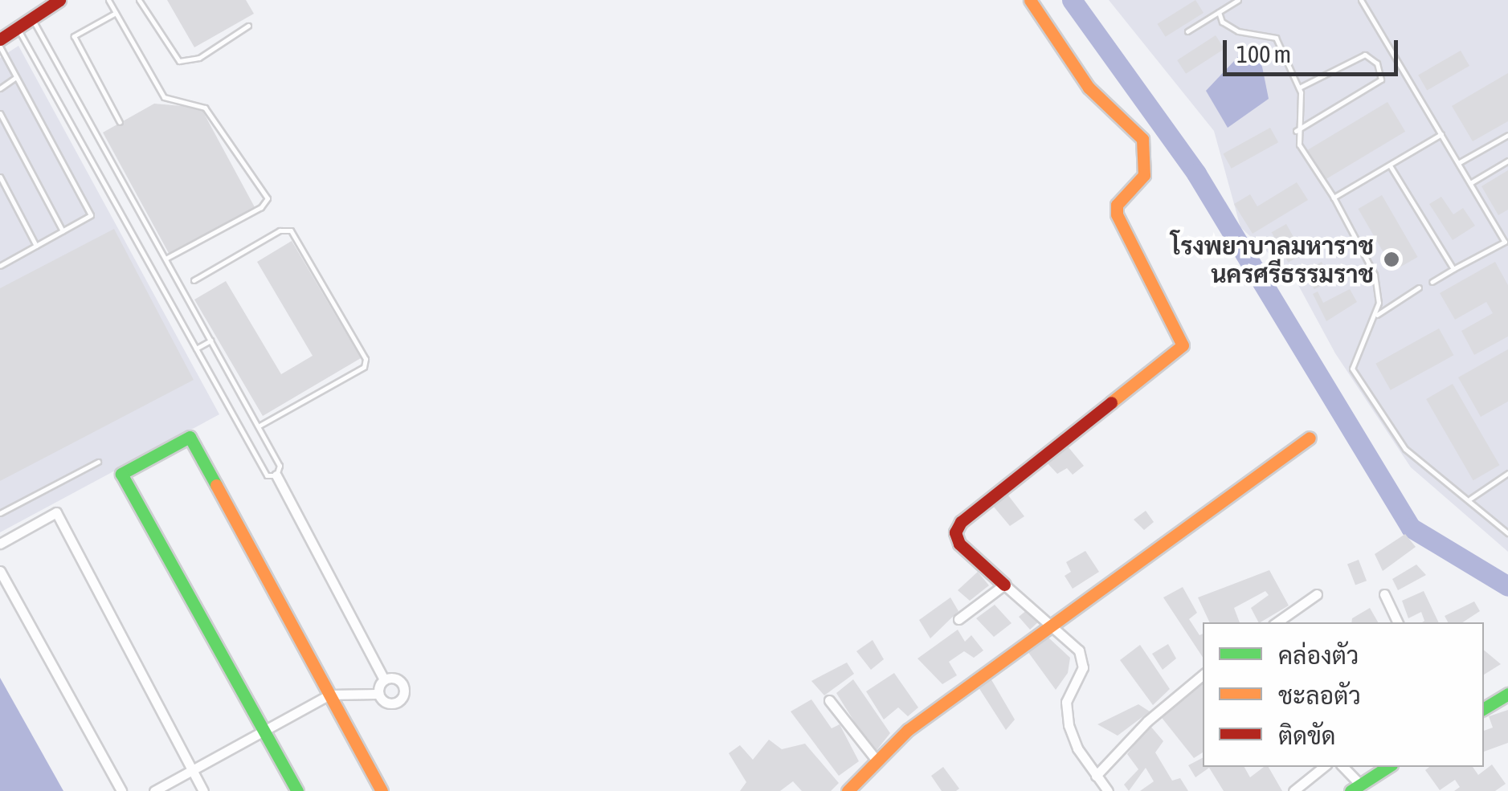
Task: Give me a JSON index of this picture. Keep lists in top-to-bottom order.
{
  "places": ["โรงพยาบาลมหาราช นครศรีธรรมราช"],
  "legend": ["คล่องตัว", "ชะลอตัว", "ติดขัด"],
  "scale_bar": "100 m"
}
